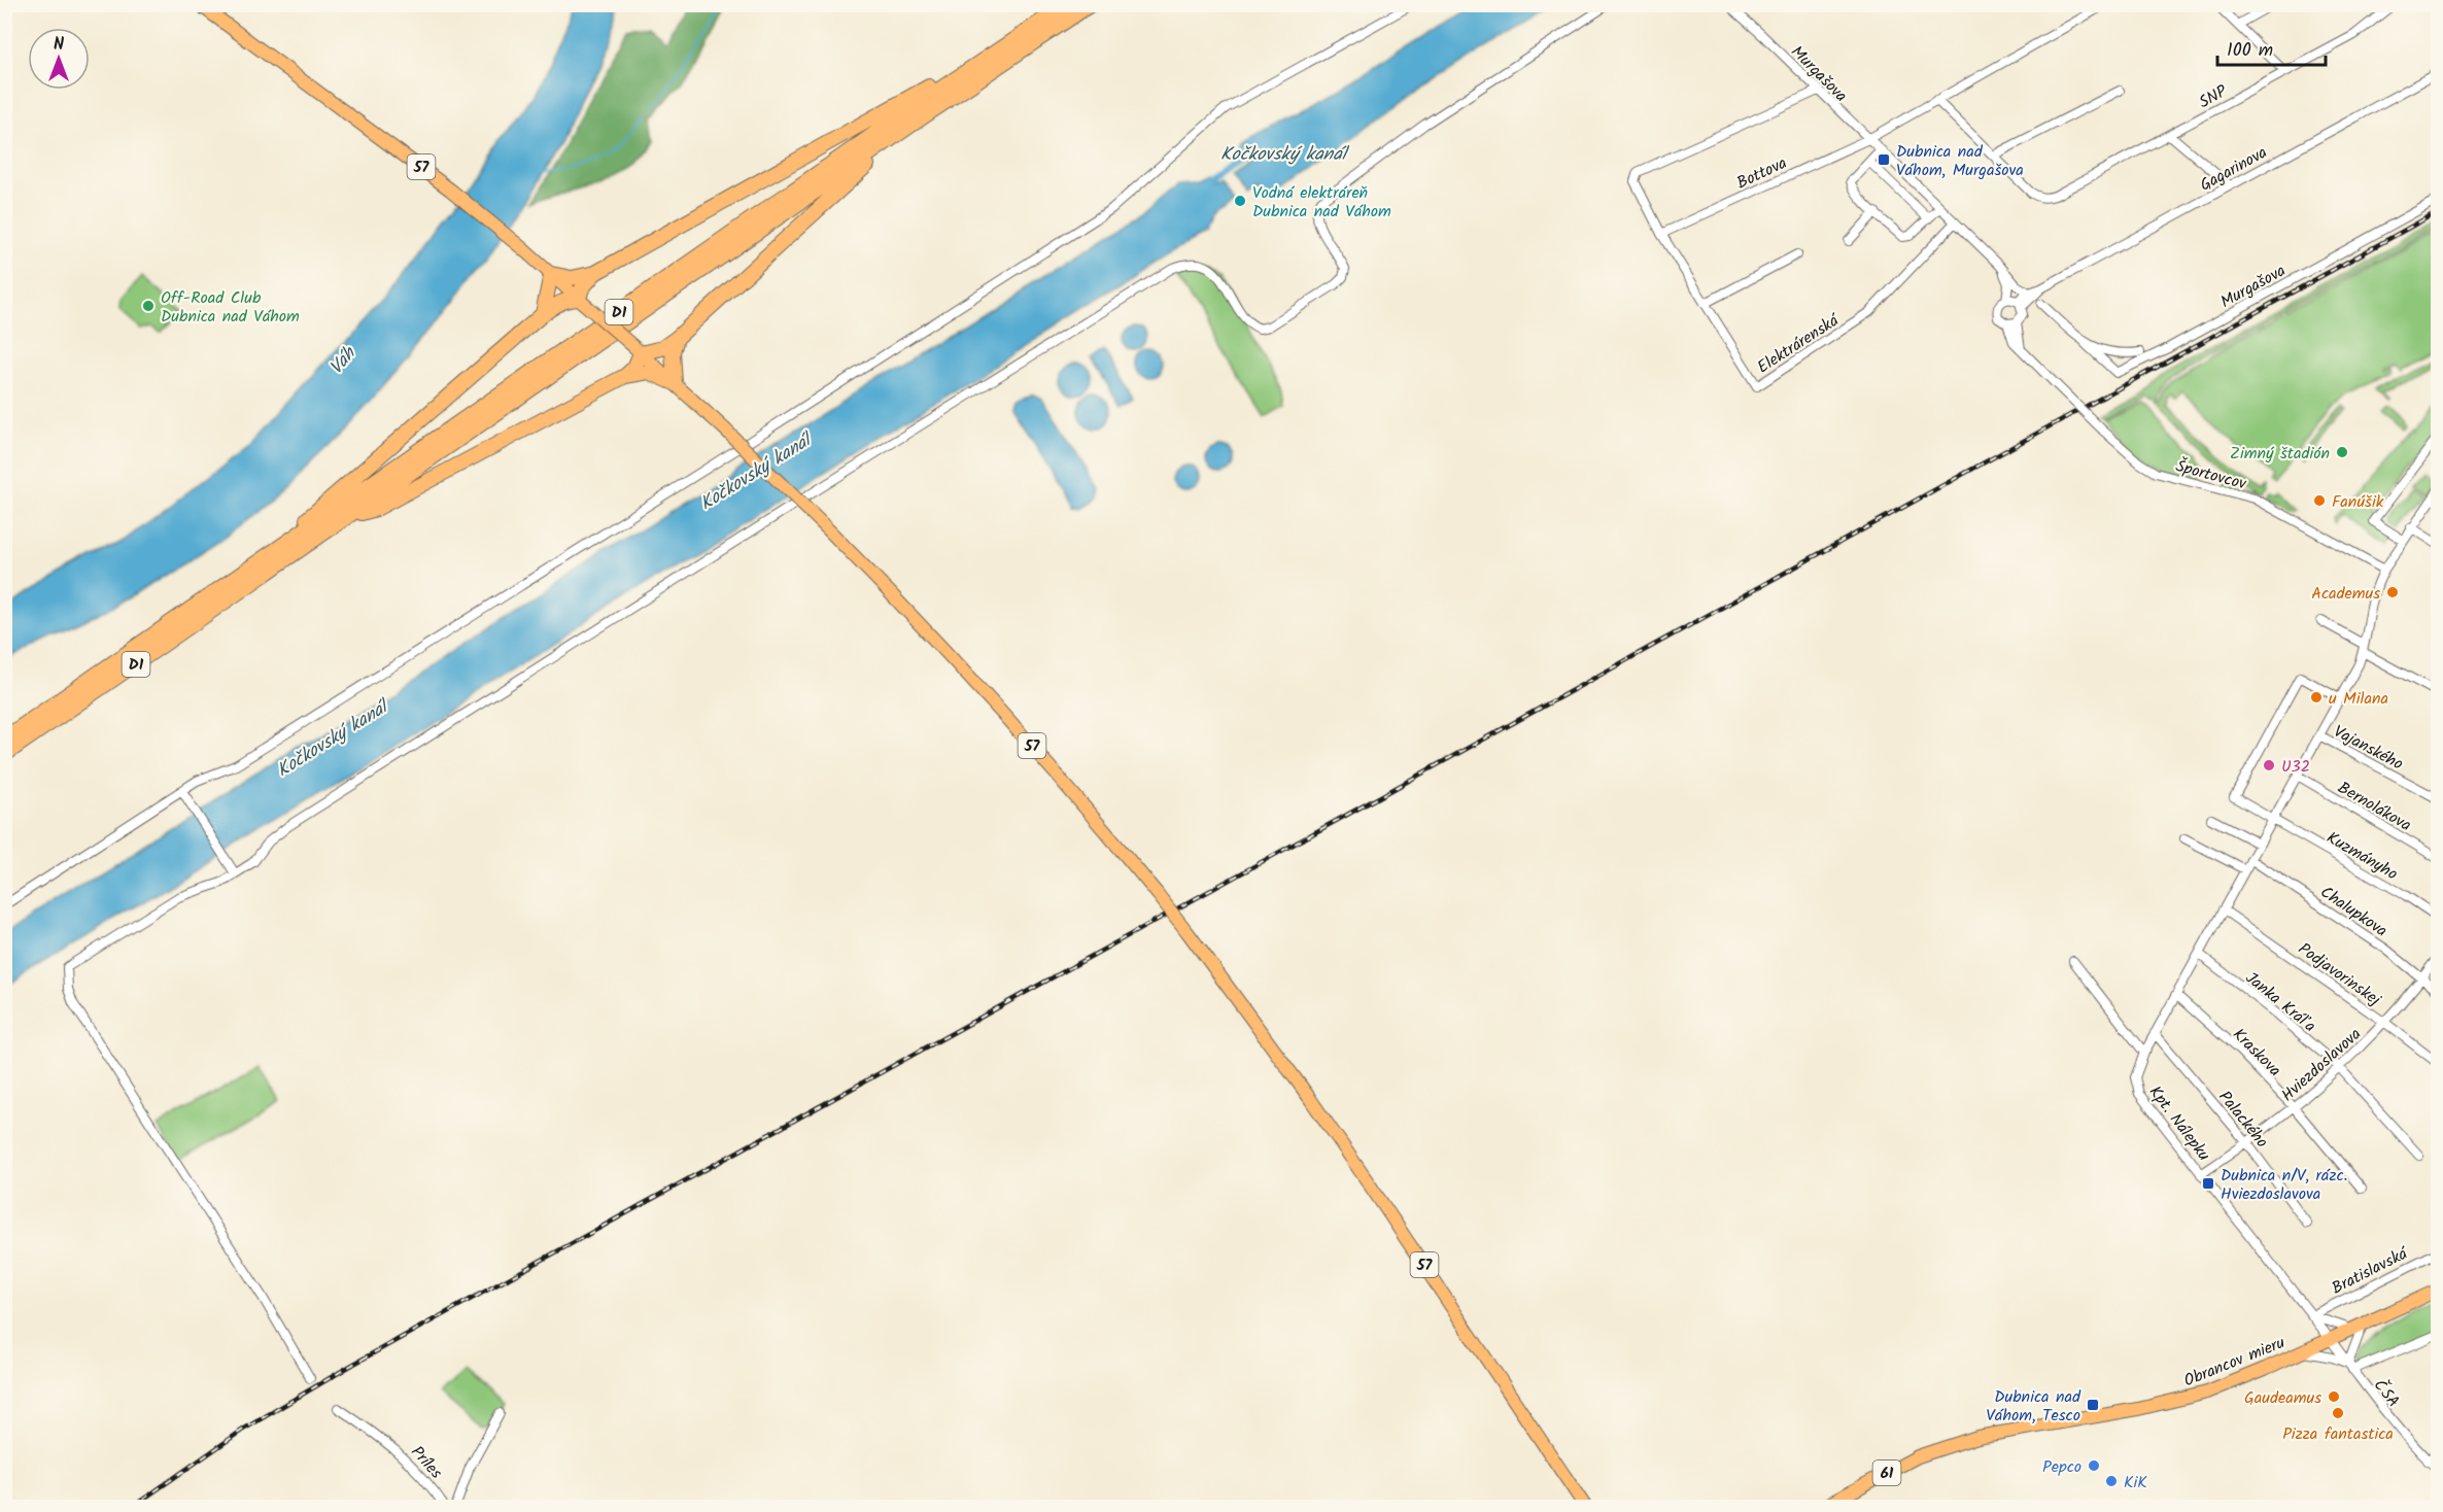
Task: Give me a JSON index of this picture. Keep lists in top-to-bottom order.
{
  "streets": {
    "highway": ["D1"],
    "main road": ["57", "Obrancov mieru", "61"],
    "street": [
      "Murgašova",
      "SNP",
      "Gagarinova",
      "Bottova",
      "Elektrárenská",
      "Športovcov",
      "Vajanského",
      "Bernolákova",
      "Kuzmányho",
      "Chalupkova",
      "Podjavorinskej",
      "Janka Kráľa",
      "Kraskova",
      "Hviezdoslavova",
      "Palackého",
      "Kpt. Nálepku",
      "Bratislavská",
      "ČSA",
      "Príles"
    ]
  },
  "crossings": [
    ["Murgašova", "Gagarinova"],
    ["Murgašova", "Bottova"],
    ["Murgašova", "Elektrárenská"],
    ["SNP", "Bottova"],
    ["Gagarinova", "Športovcov"],
    ["Bottova", "Elektrárenská"],
    ["Vajanského", "Kpt. Nálepku"],
    ["Bernolákova", "Kpt. Nálepku"],
    ["Kuzmányho", "Kpt. Nálepku"],
    ["Chalupkova", "Hviezdoslavova"],
    ["Chalupkova", "Kpt. Nálepku"],
    ["Podjavorinskej", "Hviezdoslavova"],
    ["Podjavorinskej", "Kpt. Nálepku"],
    ["Janka Kráľa", "Hviezdoslavova"],
    ["Janka Kráľa", "Kpt. Nálepku"],
    ["Kraskova", "Hviezdoslavova"],
    ["Kraskova", "Kpt. Nálepku"],
    ["Hviezdoslavova", "Palackého"],
    ["Hviezdoslavova", "Kpt. Nálepku"],
    ["Palackého", "Kpt. Nálepku"],
    ["Kpt. Nálepku", "Bratislavská"],
    ["Kpt. Nálepku", "Obrancov mieru"],
    ["Kpt. Nálepku", "ČSA"],
    ["Obrancov mieru", "ČSA"]
  ],
  "water": ["Kočkovský kanál", "Váh"],
  "places": {
    "transit": ["Dubnica nad Váhom, Murgašova", "Dubnica n/V, rázc. Hviezdoslavova", "Dubnica nad Váhom, Tesco"],
    "other": [
      "Vodná elektráreň Dubnica nad Váhom",
      "Off-Road Club Dubnica nad Váhom",
      "Zimný štadión",
      "Fanúšik",
      "Academus",
      "u Milana",
      "U32",
      "Gaudeamus",
      "Pizza fantastica",
      "Pepco",
      "KiK"
    ]
  },
  "scale_bar": "100 m",
  "north": "top"
}
